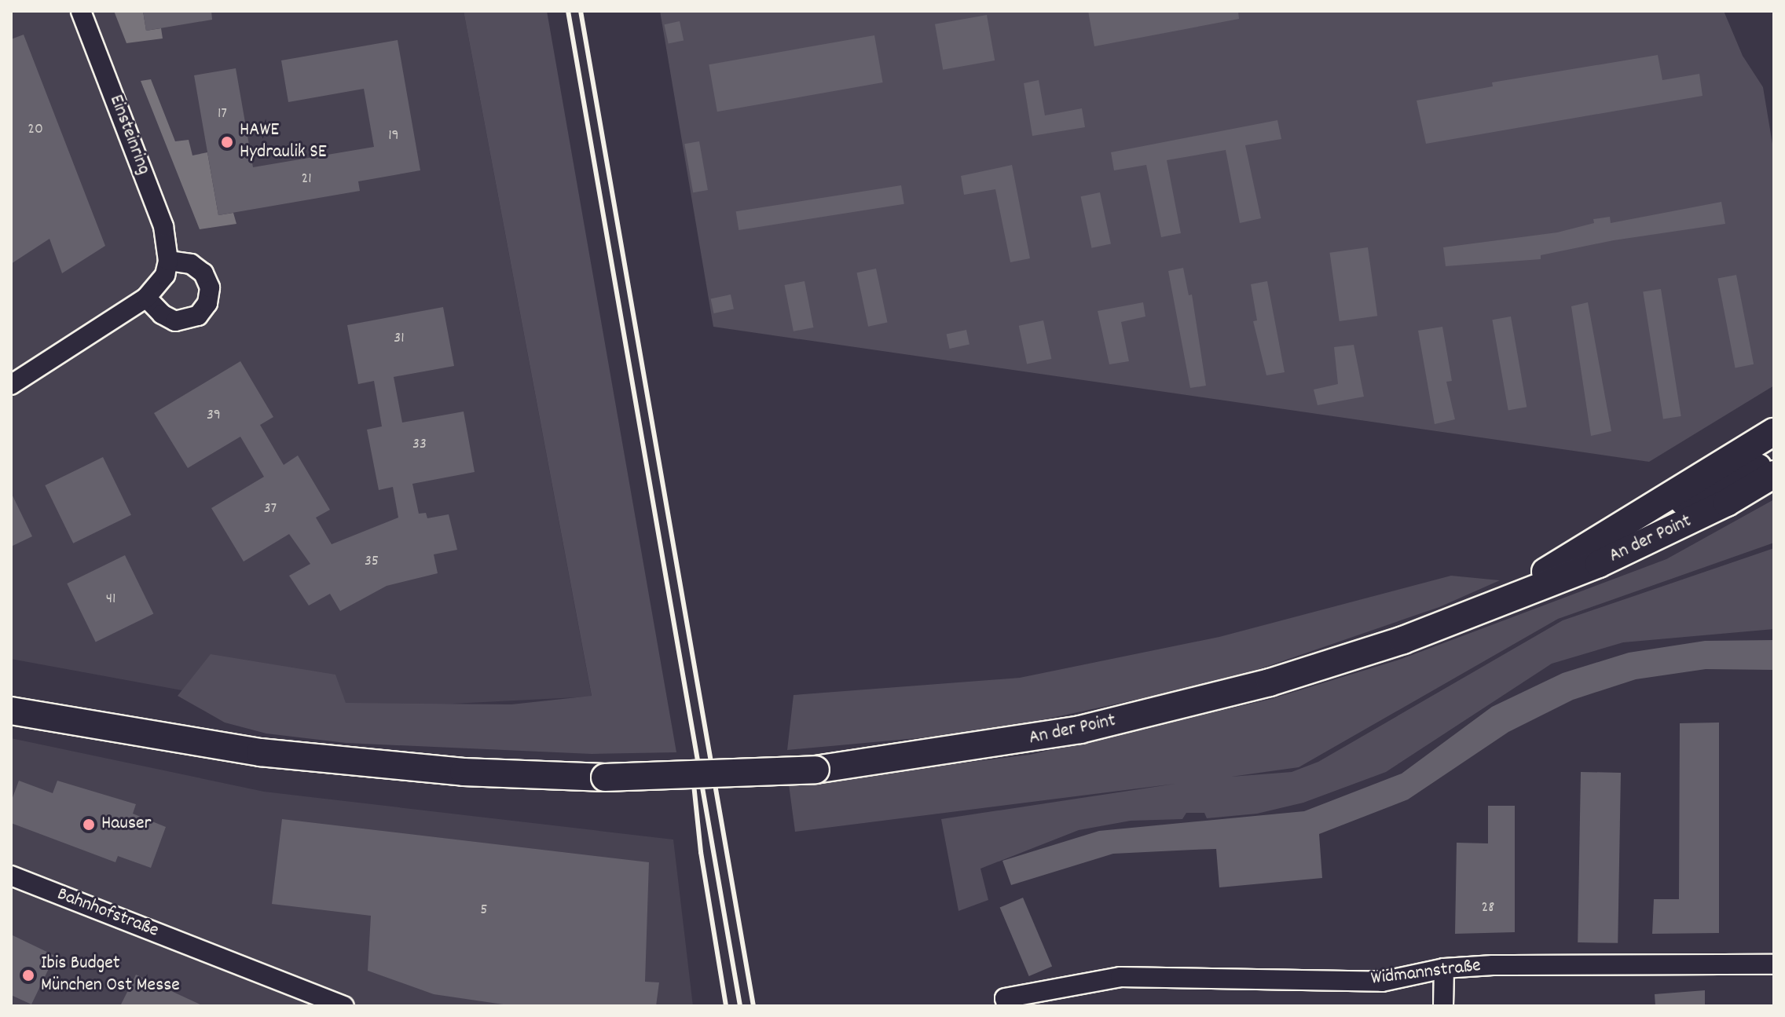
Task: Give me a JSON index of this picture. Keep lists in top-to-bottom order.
{
  "streets": {
    "street": [
      "Einsteinring",
      "An der Point",
      "Bahnhofstraße",
      "Widmannstraße"
    ]
  },
  "places": ["HAWE Hydraulik SE", "Hauser", "Ibis Budget München Ost Messe"],
  "house_numbers": [
    "17",
    "20",
    "19",
    "21",
    "31",
    "39",
    "33",
    "37",
    "35",
    "41",
    "28",
    "5"
  ]
}
